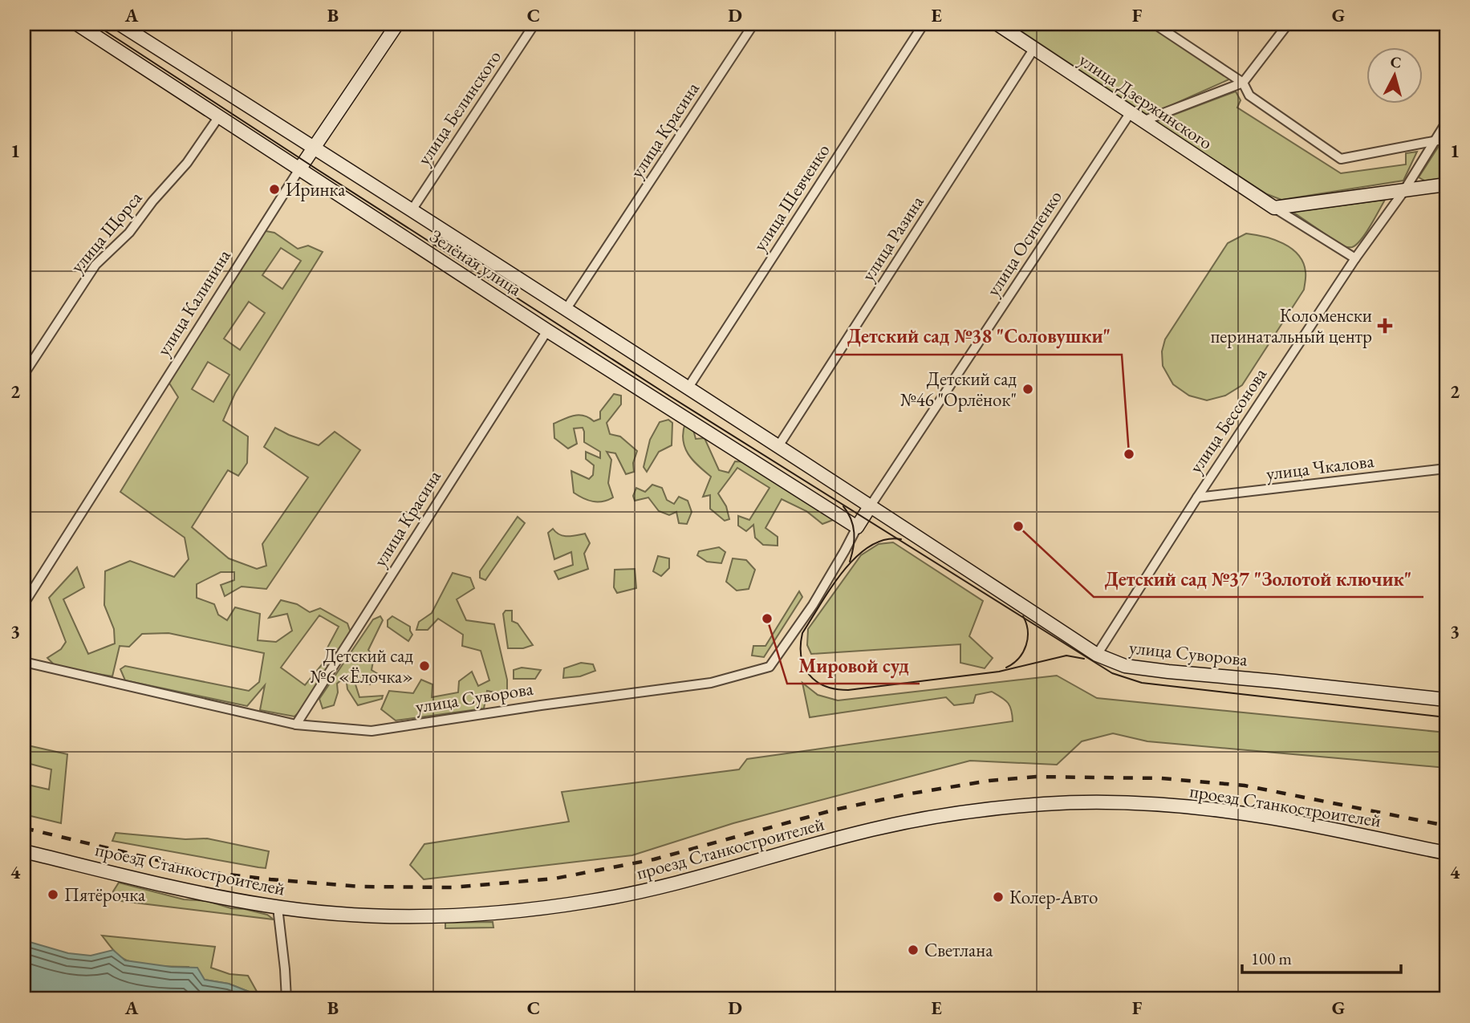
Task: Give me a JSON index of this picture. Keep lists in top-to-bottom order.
{
  "streets": {
    "street": [
      "улица Дзержинского",
      "улица Белинского",
      "улица Красина",
      "улица Шевченко",
      "улица Щорса",
      "улица Разина",
      "улица Осипенко",
      "Зелёная улица",
      "улица Калинина",
      "улица Бессонова",
      "улица Чкалова",
      "улица Суворова",
      "проезд Станкостроителей"
    ]
  },
  "crossings": [
    ["улица Дзержинского", "улица Разина"],
    ["улица Дзержинского", "улица Осипенко"],
    ["улица Дзержинского", "улица Бессонова"],
    ["улица Белинского", "Зелёная улица"],
    ["улица Красина", "Зелёная улица"],
    ["улица Красина", "улица Суворова"],
    ["улица Шевченко", "Зелёная улица"],
    ["улица Щорса", "Зелёная улица"],
    ["улица Разина", "Зелёная улица"],
    ["улица Осипенко", "Зелёная улица"],
    ["улица Осипенко", "улица Суворова"],
    ["Зелёная улица", "улица Калинина"],
    ["Зелёная улица", "улица Суворова"],
    ["улица Бессонова", "улица Чкалова"],
    ["улица Бессонова", "улица Суворова"]
  ],
  "places": {
    "other": [
      "Иринка",
      "Детский сад №46 \"Орлёнок\"",
      "Детский сад №38 \"Соловушки\"",
      "Детский сад №37 \"Золотой ключик\"",
      "Мировой суд",
      "Детский сад №6 «Ёлочка»",
      "Пятёрочка",
      "Колер-Авто",
      "Светлана"
    ],
    "health": ["Коломенски перинатальный центр"]
  },
  "scale_bar": "100 m",
  "north": "top",
  "grid": {
    "columns": [
      "A",
      "B",
      "C",
      "D",
      "E",
      "F",
      "G"
    ],
    "rows": [
      "1",
      "2",
      "3",
      "4"
    ]
  }
}
